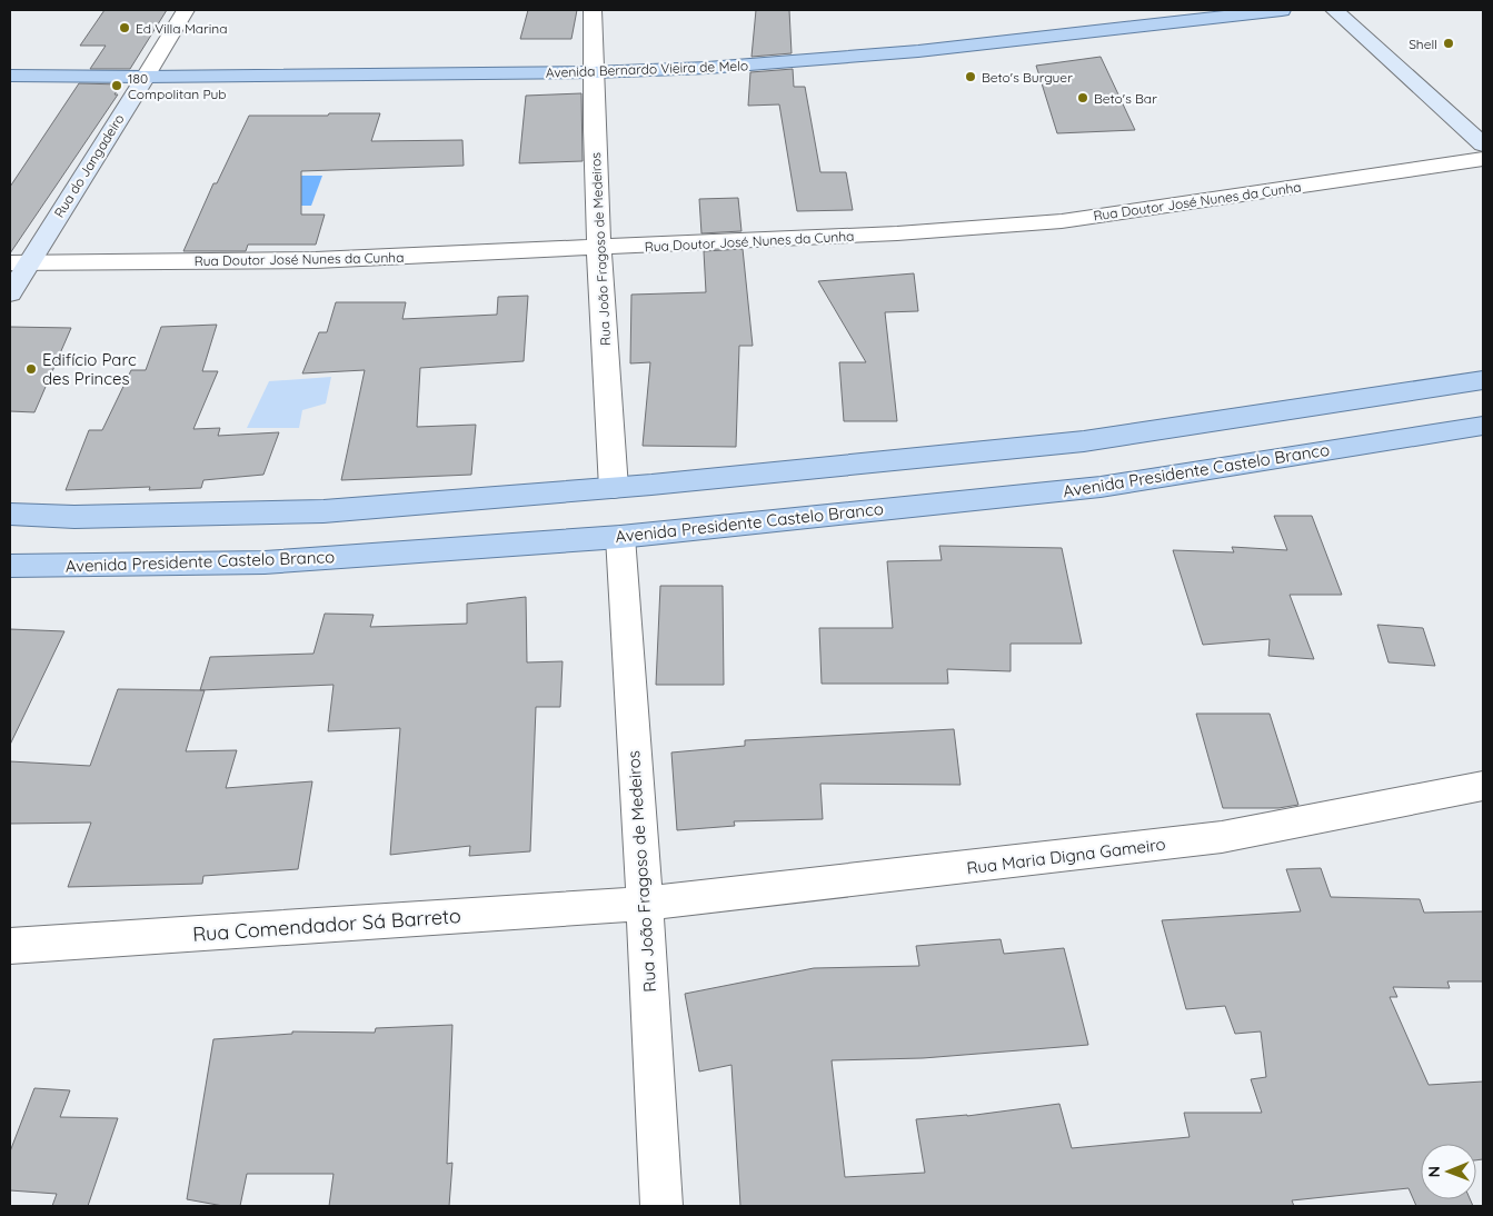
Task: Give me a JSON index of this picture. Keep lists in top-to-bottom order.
{
  "streets": {
    "main road": ["Avenida Bernardo Vieira de Melo", "Avenida Presidente Castelo Branco"],
    "street": [
      "Rua do Jangadeiro",
      "Rua Doutor José Nunes da Cunha",
      "Rua João Fragoso de Medeiros",
      "Rua Maria Digna Gameiro",
      "Rua Comendador Sá Barreto"
    ]
  },
  "crossings": [
    ["Avenida Bernardo Vieira de Melo", "Rua do Jangadeiro"],
    ["Avenida Bernardo Vieira de Melo", "Rua João Fragoso de Medeiros"],
    ["Rua do Jangadeiro", "Rua Doutor José Nunes da Cunha"],
    ["Rua Doutor José Nunes da Cunha", "Rua João Fragoso de Medeiros"],
    ["Rua João Fragoso de Medeiros", "Avenida Presidente Castelo Branco"],
    ["Rua João Fragoso de Medeiros", "Rua Maria Digna Gameiro"],
    ["Rua João Fragoso de Medeiros", "Rua Comendador Sá Barreto"],
    ["Rua Maria Digna Gameiro", "Rua Comendador Sá Barreto"]
  ],
  "places": [
    "Ed Villa Marina",
    "Shell",
    "Beto's Burguer",
    "180 Compolitan Pub",
    "Beto's Bar",
    "Edifício Parc des Princes"
  ],
  "north": "left"
}
